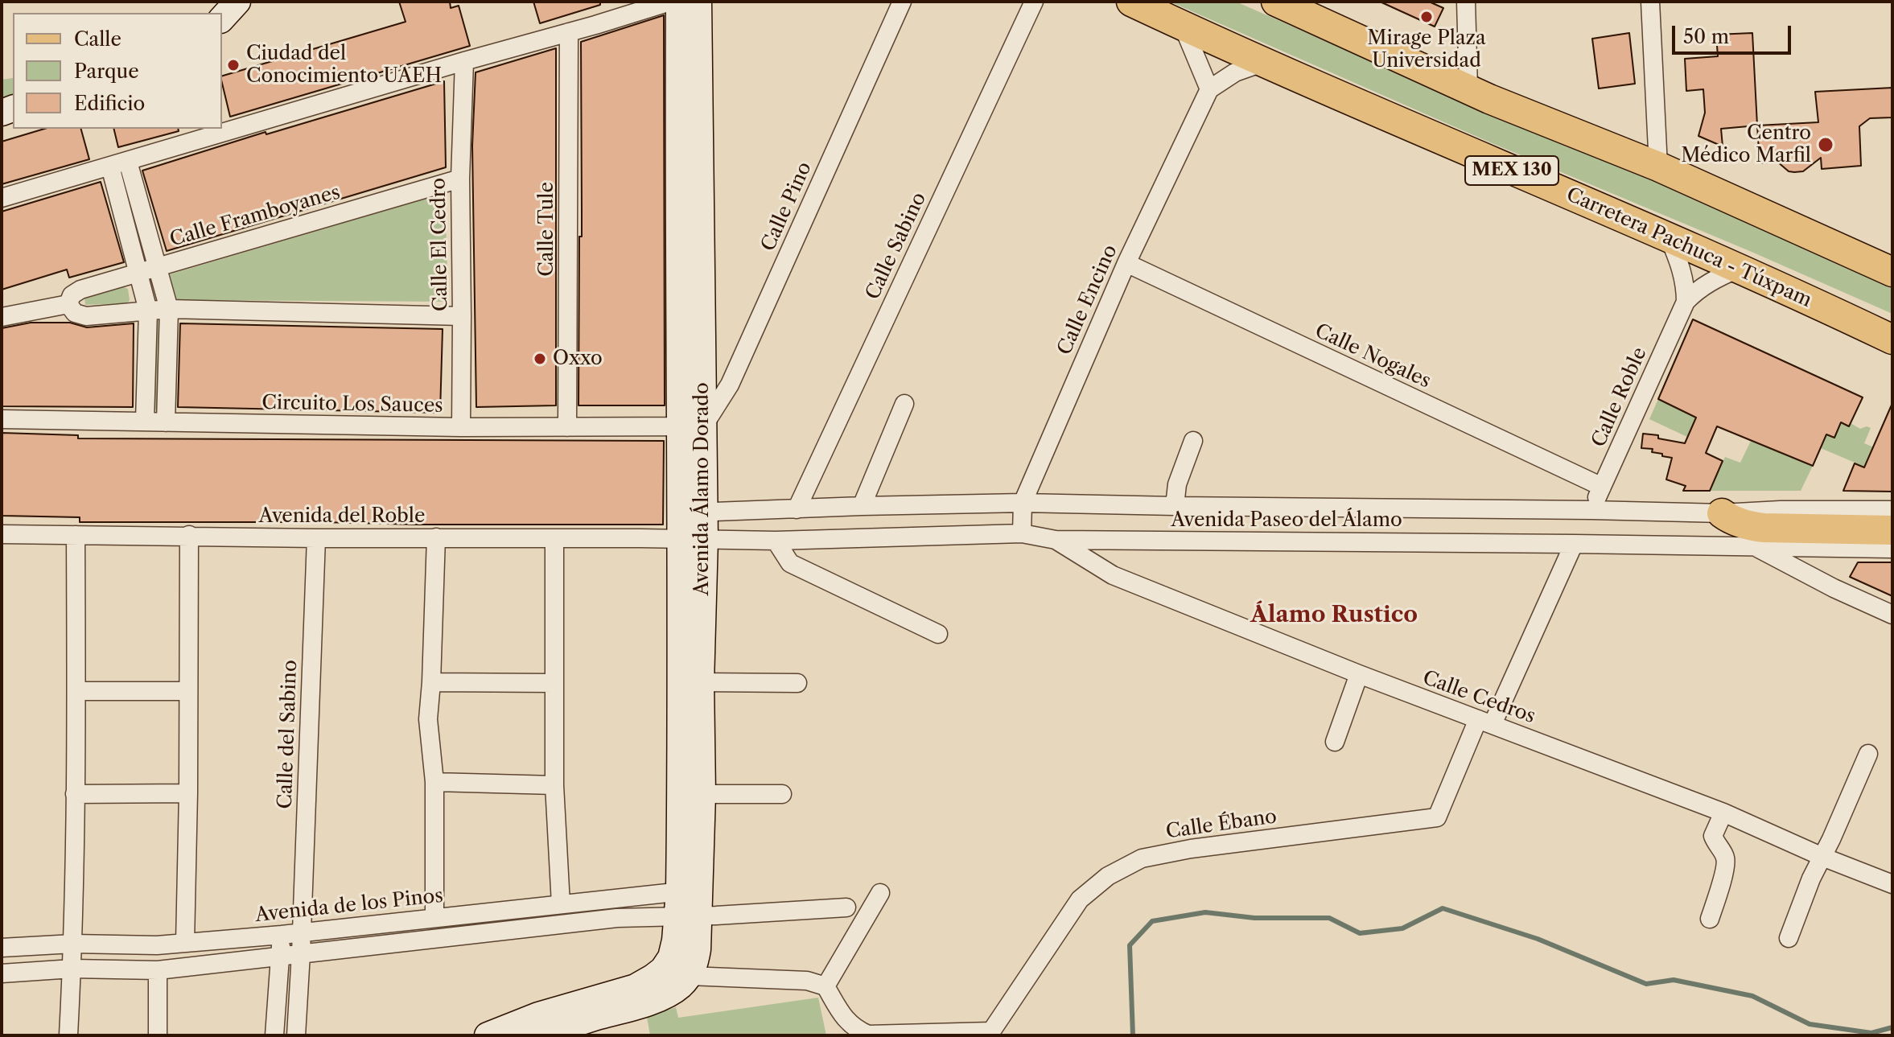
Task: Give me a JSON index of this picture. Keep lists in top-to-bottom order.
{
  "streets": {
    "main road": ["MEX 130", "Carretera Pachuca - Túxpam"],
    "street": [
      "Calle Pino",
      "Calle Framboyanes",
      "Calle Tule",
      "Calle El Cedro",
      "Calle Sabino",
      "Calle Encino",
      "Calle Nogales",
      "Calle Roble",
      "Circuito Los Sauces",
      "Avenida Álamo Dorado",
      "Avenida del Roble",
      "Avenida Paseo del Álamo",
      "Calle Cedros",
      "Calle del Sabino",
      "Calle Ébano",
      "Avenida de los Pinos"
    ]
  },
  "crossings": [
    ["Calle Pino", "Circuito Los Sauces"],
    ["Calle Pino", "Avenida Álamo Dorado"],
    ["Calle Framboyanes", "Calle El Cedro"],
    ["Calle Tule", "Circuito Los Sauces"],
    ["Calle El Cedro", "Circuito Los Sauces"],
    ["Calle Sabino", "Avenida Paseo del Álamo"],
    ["Carretera Pachuca - Túxpam", "Calle Roble"],
    ["Calle Encino", "Calle Nogales"],
    ["Calle Encino", "Avenida Paseo del Álamo"],
    ["Calle Nogales", "Calle Roble"],
    ["Calle Roble", "Avenida Paseo del Álamo"],
    ["Circuito Los Sauces", "Avenida Álamo Dorado"],
    ["Avenida Álamo Dorado", "Avenida del Roble"],
    ["Avenida Álamo Dorado", "Avenida Paseo del Álamo"],
    ["Avenida Álamo Dorado", "Avenida de los Pinos"],
    ["Avenida del Roble", "Avenida Paseo del Álamo"],
    ["Avenida del Roble", "Calle del Sabino"],
    ["Avenida Paseo del Álamo", "Calle Cedros"],
    ["Calle Cedros", "Calle Ébano"],
    ["Calle del Sabino", "Avenida de los Pinos"]
  ],
  "districts": ["Álamo Rustico"],
  "places": [
    "Mirage Plaza Universidad",
    "Ciudad del Conocimiento UAEH",
    "Centro Médico Marfil",
    "Oxxo"
  ],
  "legend": ["Calle", "Parque", "Edificio"],
  "scale_bar": "50 m"
}
